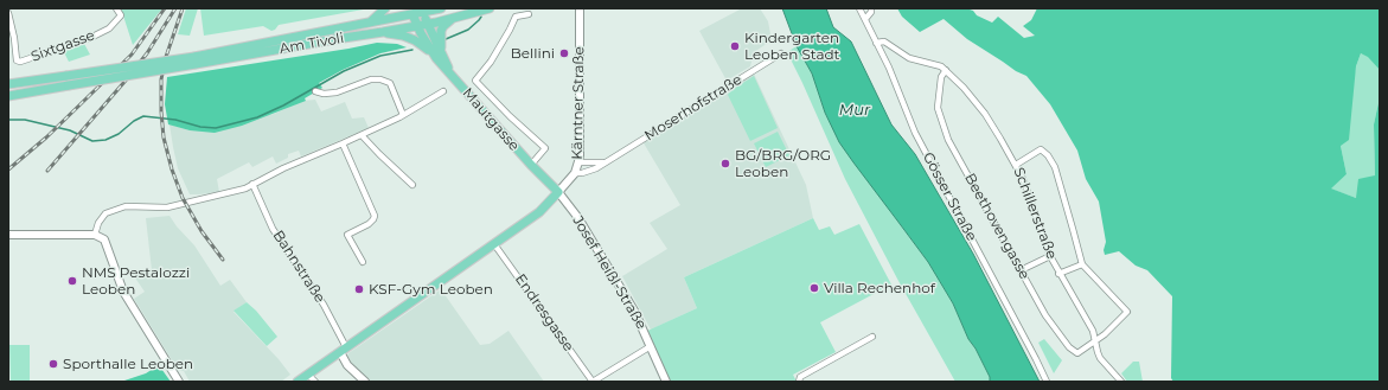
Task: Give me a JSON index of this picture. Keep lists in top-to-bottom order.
{
  "streets": {
    "main road": [
      "Am Tivoli",
      "Kärntner Straße",
      "Mautgasse",
      "Josef Heißl-Straße"
    ],
    "street": [
      "Sixtgasse",
      "Moserhofstraße",
      "Gösser Straße",
      "Schillerstraße",
      "Beethovengasse",
      "Bahnstraße",
      "Endresgasse"
    ]
  },
  "crossings": [
    ["Am Tivoli", "Mautgasse"],
    ["Kärntner Straße", "Moserhofstraße"],
    ["Kärntner Straße", "Mautgasse"],
    ["Kärntner Straße", "Josef Heißl-Straße"],
    ["Mautgasse", "Josef Heißl-Straße"],
    ["Gösser Straße", "Schillerstraße"],
    ["Schillerstraße", "Beethovengasse"]
  ],
  "water": ["Mur"],
  "places": [
    "Kindergarten Leoben Stadt",
    "Bellini",
    "BG/BRG/ORG Leoben",
    "NMS Pestalozzi Leoben",
    "Villa Rechenhof",
    "KSF-Gym Leoben",
    "Sporthalle Leoben"
  ]
}
